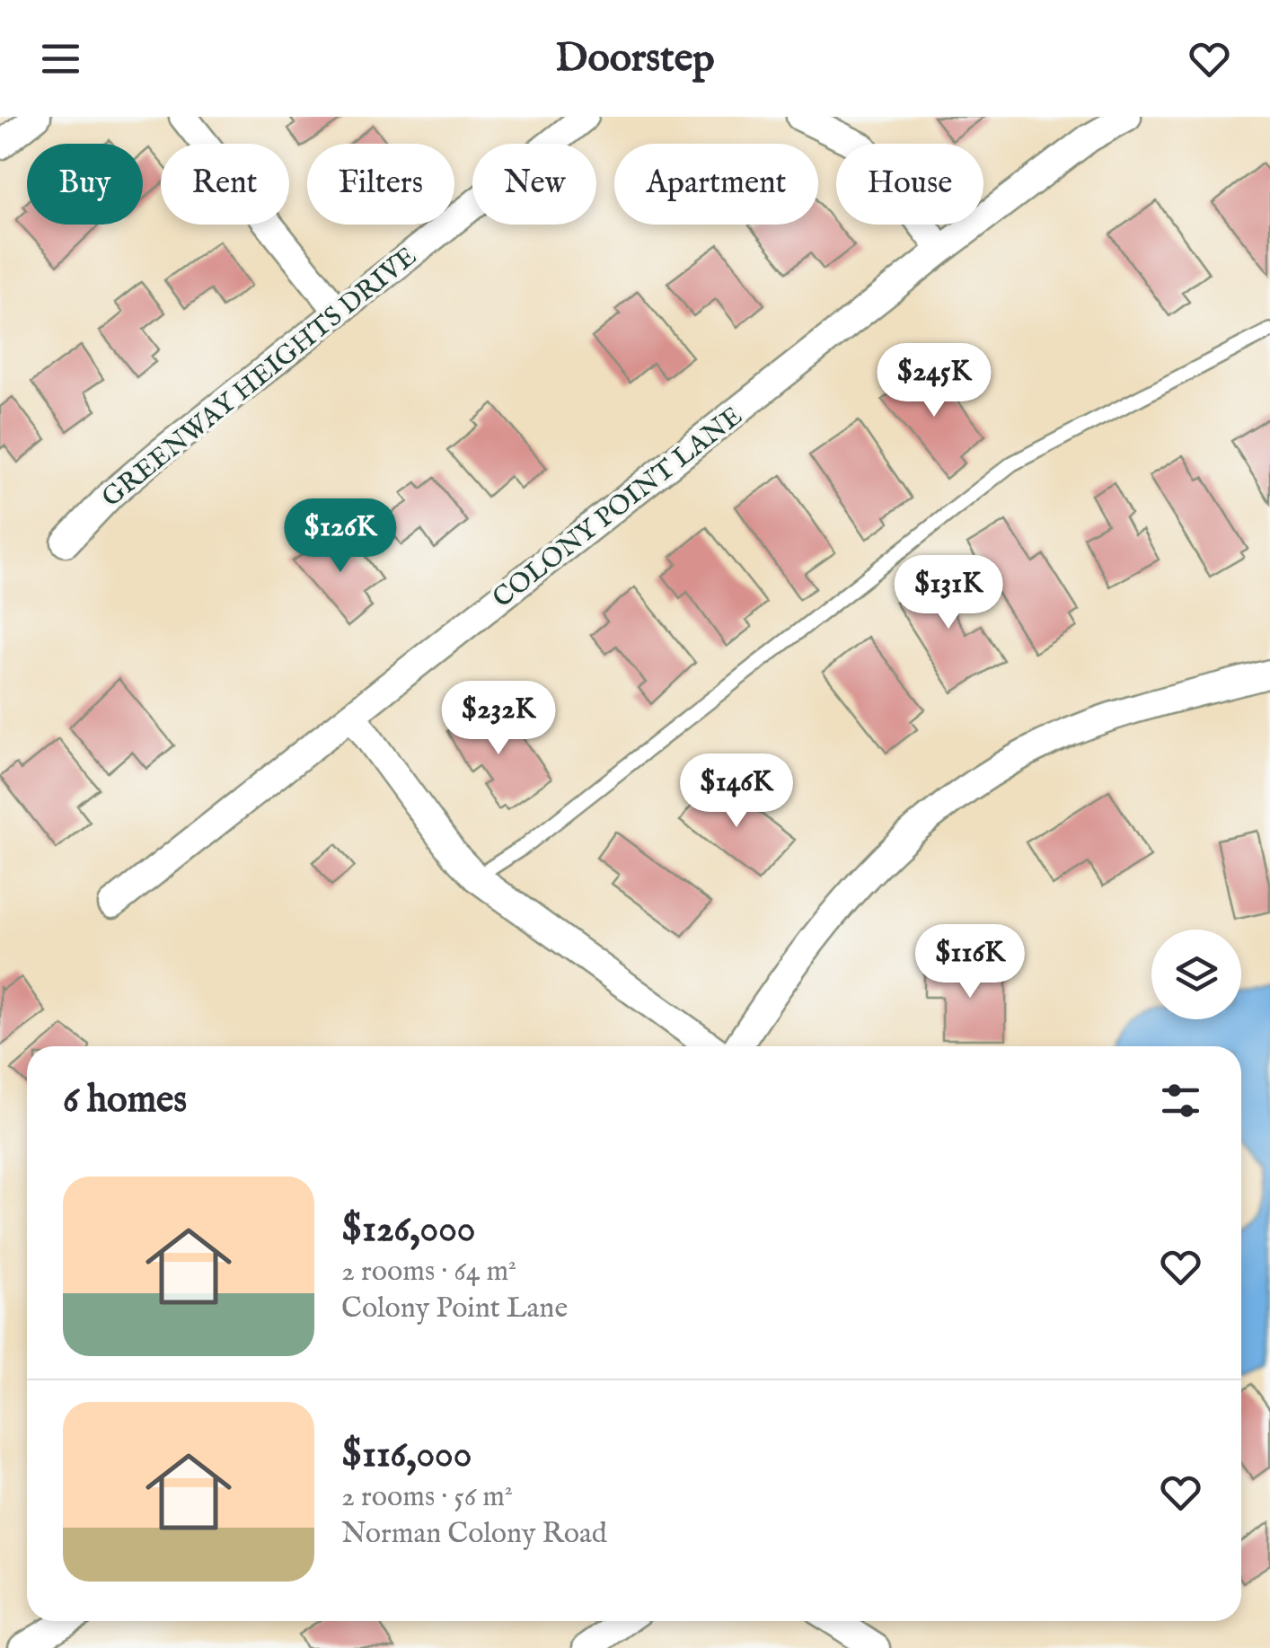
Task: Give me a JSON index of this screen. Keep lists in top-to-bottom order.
{
  "streets": {
    "street": ["GREENWAY HEIGHTS DRIVE", "COLONY POINT LANE"]
  },
  "page": {
    "header": "Doorstep",
    "chip": [
      "Buy",
      "Rent",
      "Filters",
      "New",
      "Apartment",
      "House"
    ],
    "price": [
      "$245K",
      "$126K",
      "$131K",
      "$232K",
      "$146K",
      "$116K"
    ],
    "heading": "6 homes",
    "list": [
      {
        "name": "$126,000",
        "note": "2 rooms · 64 m² · Colony Point Lane"
      },
      {
        "name": "$116,000",
        "note": "2 rooms · 56 m² · Norman Colony Road"
      }
    ]
  }
}
